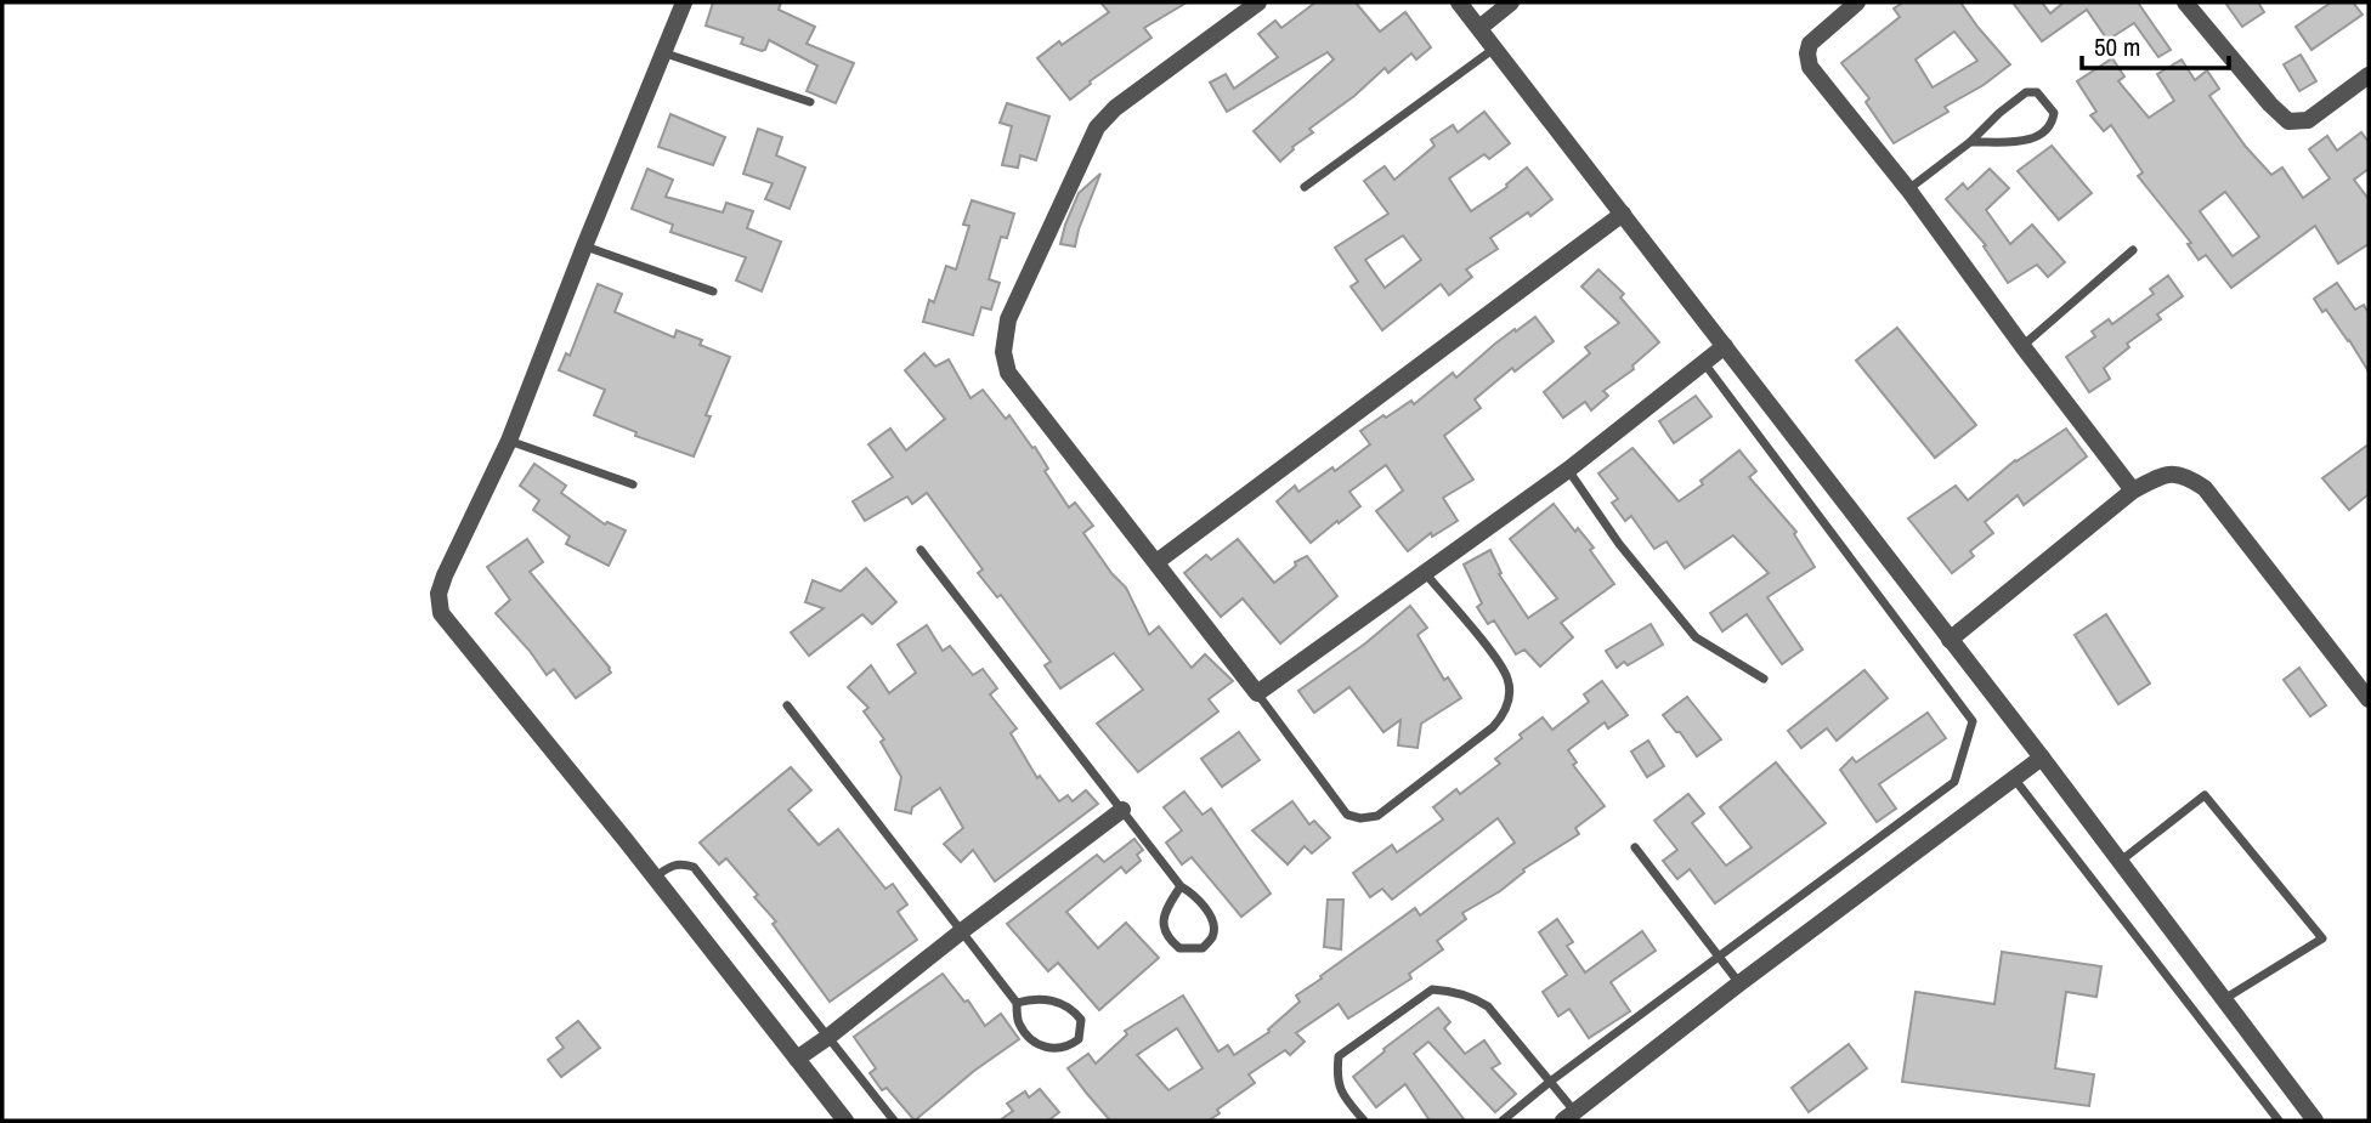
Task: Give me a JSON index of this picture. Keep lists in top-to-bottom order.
{
  "scale_bar": "50 m"
}
